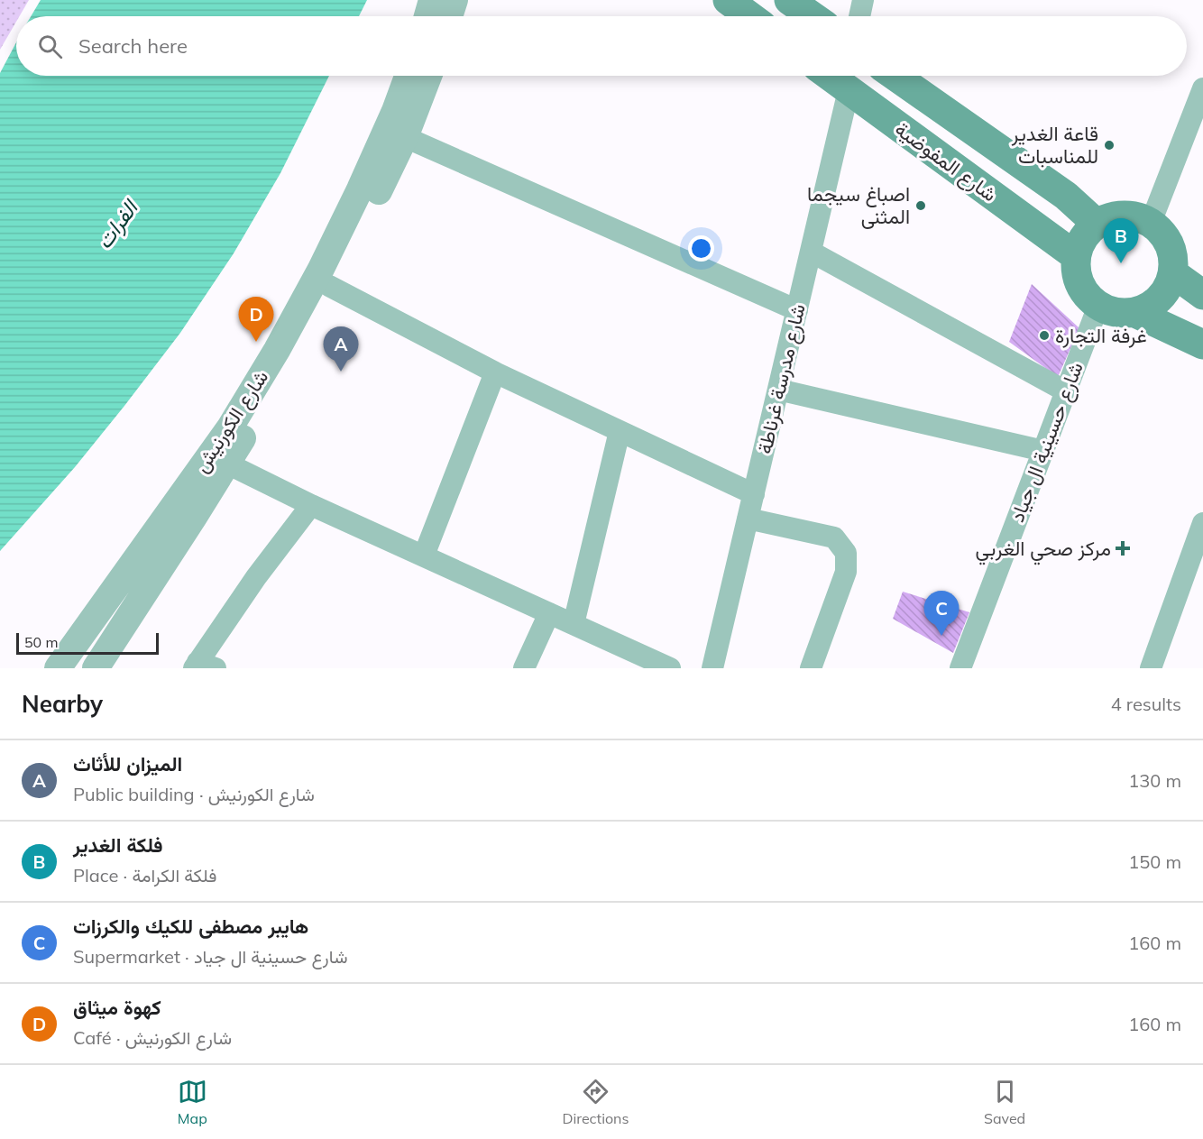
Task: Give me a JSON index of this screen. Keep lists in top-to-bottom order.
{
  "streets": {
    "main road": ["شارع المفوضية"],
    "street": ["شارع مدرسة غرناطة", "شارع الكورنيش", "شارع حسينية ال جياد"]
  },
  "crossings": [
    ["شارع المفوضية", "شارع مدرسة غرناطة"],
    ["شارع المفوضية", "شارع حسينية ال جياد"]
  ],
  "water": ["الفرات"],
  "places": {
    "other": ["قاعة الغدير للمناسبات", "اصباغ سيجما المثنى", "غرفة التجارة"],
    "health": ["مركز صحي الغربي"]
  },
  "scale_bar": "50 m",
  "page": {
    "search": "Search here",
    "pins": [
      "B",
      "D",
      "A",
      "C"
    ],
    "scale": "50 m",
    "heading": ["Nearby", "4 results"],
    "list": [
      {
        "mark": "A",
        "name": "الميزان للأثاث",
        "note": "Public building · شارع الكورنيش",
        "value": "130 m"
      },
      {
        "mark": "B",
        "name": "فلكة الغدير",
        "note": "Place · فلكة الكرامة",
        "value": "150 m"
      },
      {
        "mark": "C",
        "name": "هايبر مصطفى للكيك والكرزات",
        "note": "Supermarket · شارع حسينية ال جياد",
        "value": "160 m"
      },
      {
        "mark": "D",
        "name": "كهوة ميثاق",
        "note": "Café · شارع الكورنيش",
        "value": "160 m"
      }
    ],
    "nav": ["Map", "Directions", "Saved"]
  }
}
